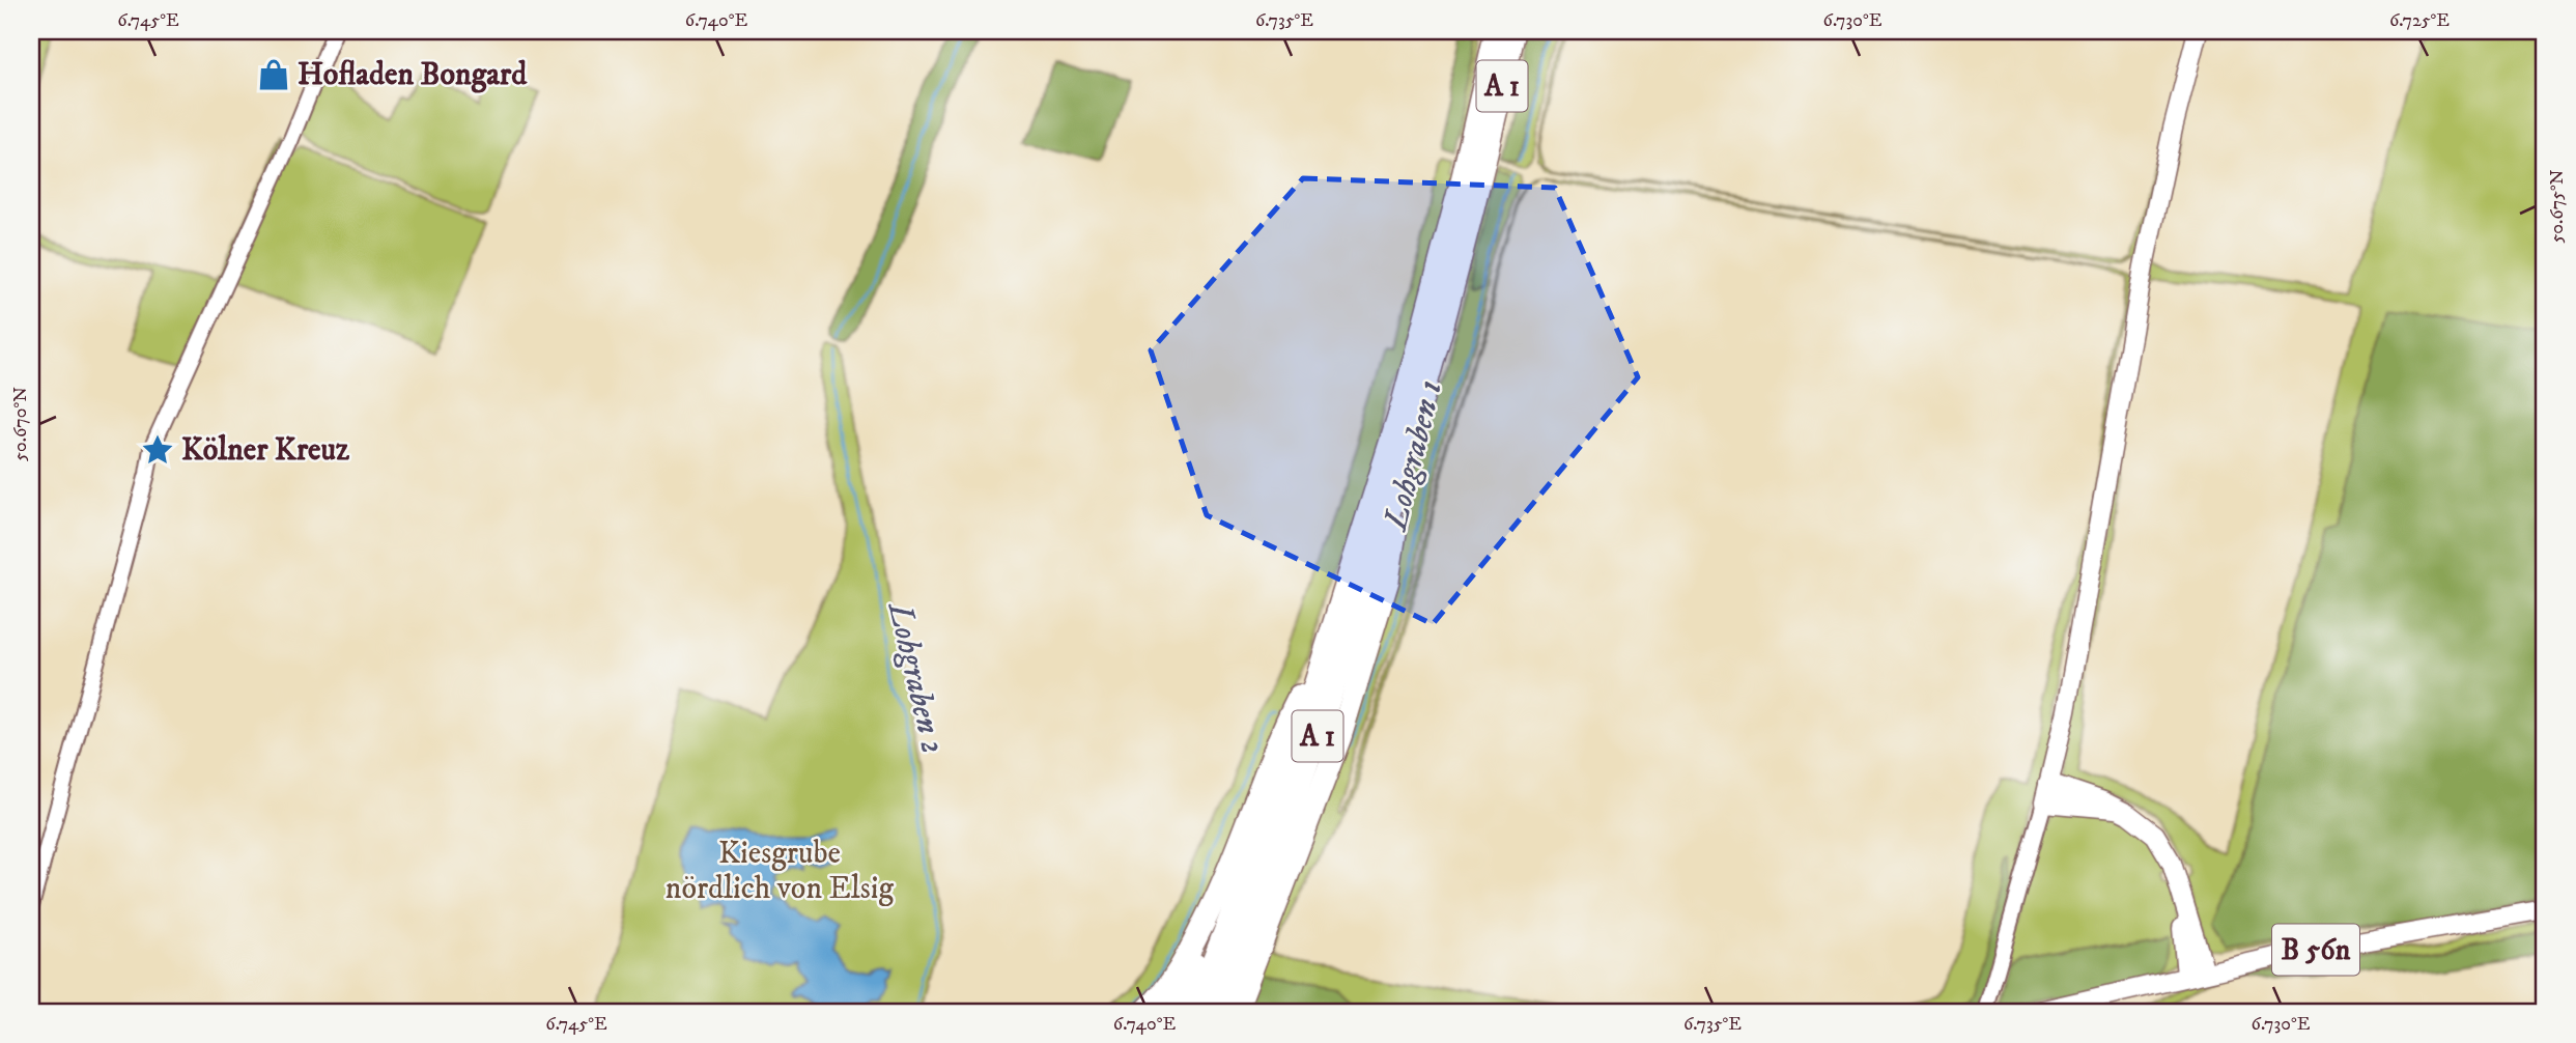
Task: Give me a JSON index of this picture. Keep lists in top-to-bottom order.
{
  "streets": {
    "highway": ["A 1"],
    "main road": ["B 56n"]
  },
  "water": ["Lohgraben 1", "Lohgraben 2"],
  "parks": ["Kiesgrube nördlich von Elsig"],
  "places": {
    "shop": ["Hofladen Bongard"],
    "place": ["Kölner Kreuz"]
  },
  "coordinates": [
    "6.745°E",
    "6.740°E",
    "6.735°E",
    "6.730°E",
    "6.725°E",
    "50.675°N",
    "50.670°N"
  ]
}
